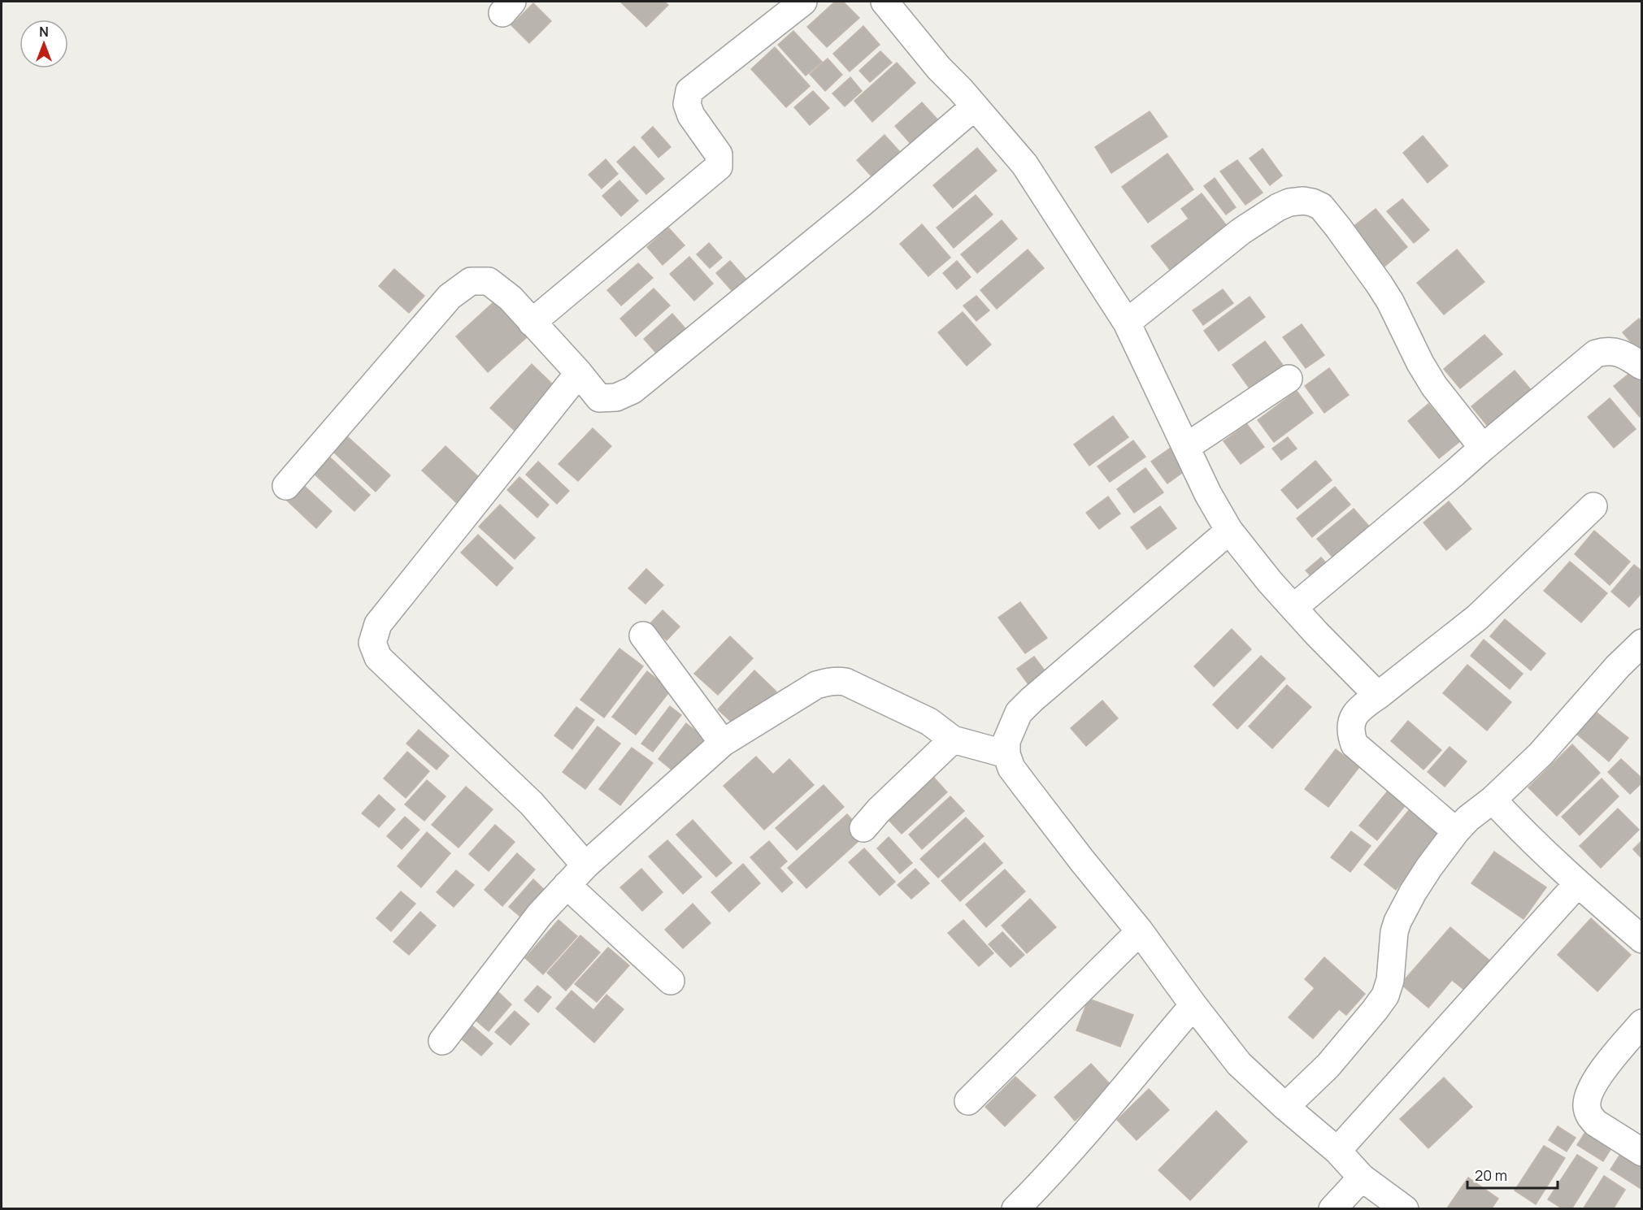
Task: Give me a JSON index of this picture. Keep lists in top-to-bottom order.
{
  "scale_bar": "20 m",
  "north": "top"
}
